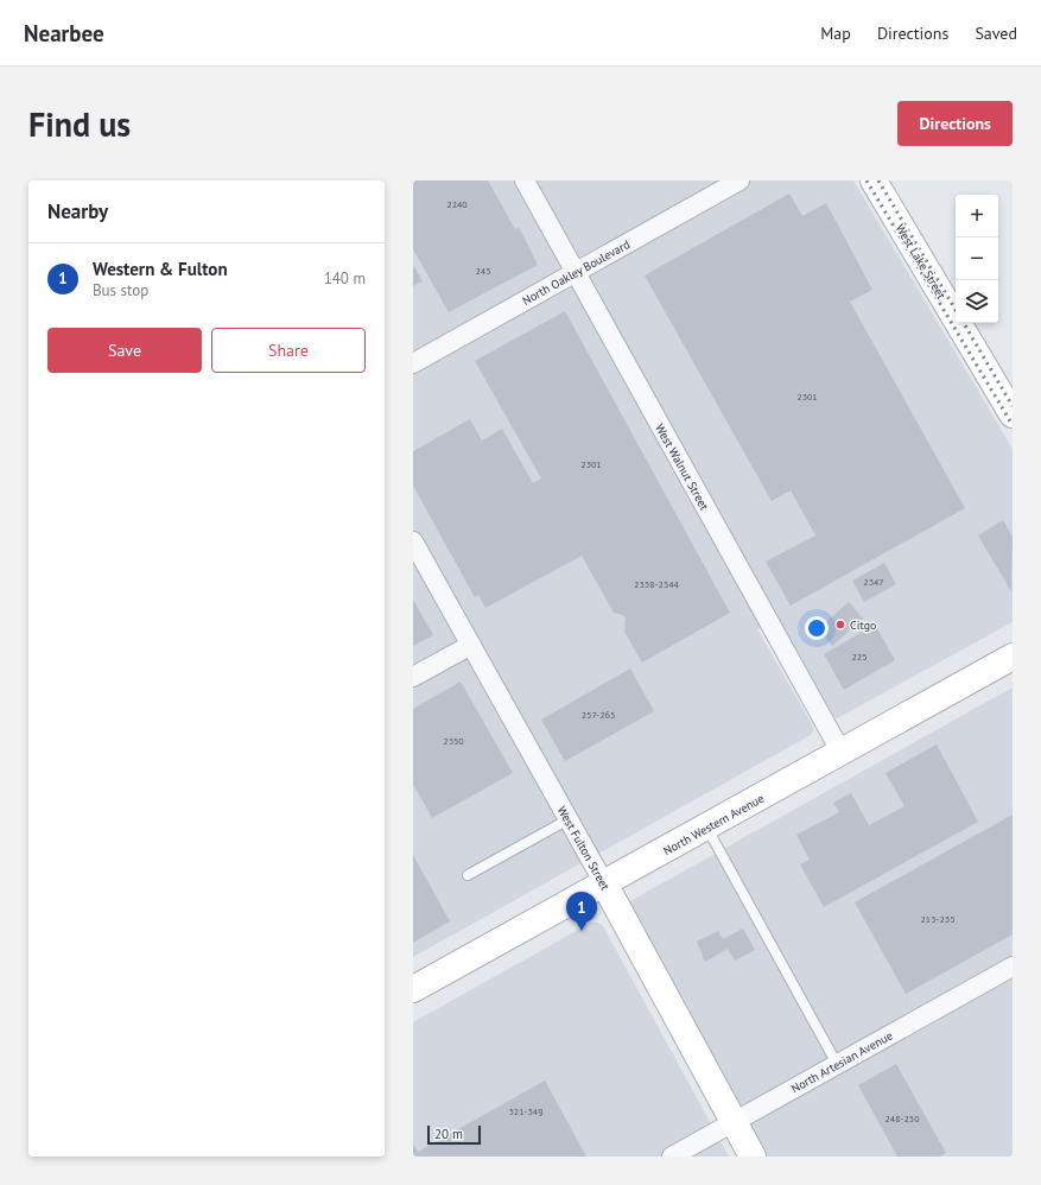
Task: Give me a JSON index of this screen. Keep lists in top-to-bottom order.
{
  "streets": {
    "main road": ["West Lake Street", "North Western Avenue", "West Fulton Street"],
    "street": ["North Oakley Boulevard", "West Walnut Street", "North Artesian Avenue"]
  },
  "crossings": [
    ["North Oakley Boulevard", "West Walnut Street"],
    ["West Walnut Street", "North Western Avenue"],
    ["North Western Avenue", "West Fulton Street"],
    ["West Fulton Street", "North Artesian Avenue"]
  ],
  "places": ["Citgo"],
  "house_numbers": [
    "2240",
    "245",
    "2301",
    "2301",
    "2347",
    "2338-2344",
    "225",
    "257-265",
    "2350",
    "213-235",
    "321-349",
    "248-250"
  ],
  "scale_bar": "20 m",
  "page": {
    "header": "Nearbee",
    "nav": ["Map", "Directions", "Saved"],
    "buttons": [
      "Directions",
      ["Save", "Share"]
    ],
    "title": "Find us",
    "heading": "Nearby",
    "map_buttons": ["+", "−"],
    "list": [
      {
        "mark": "1",
        "name": "Western & Fulton",
        "note": "Bus stop",
        "value": "140 m"
      }
    ],
    "pins": "1",
    "scale": "20 m"
  }
}
